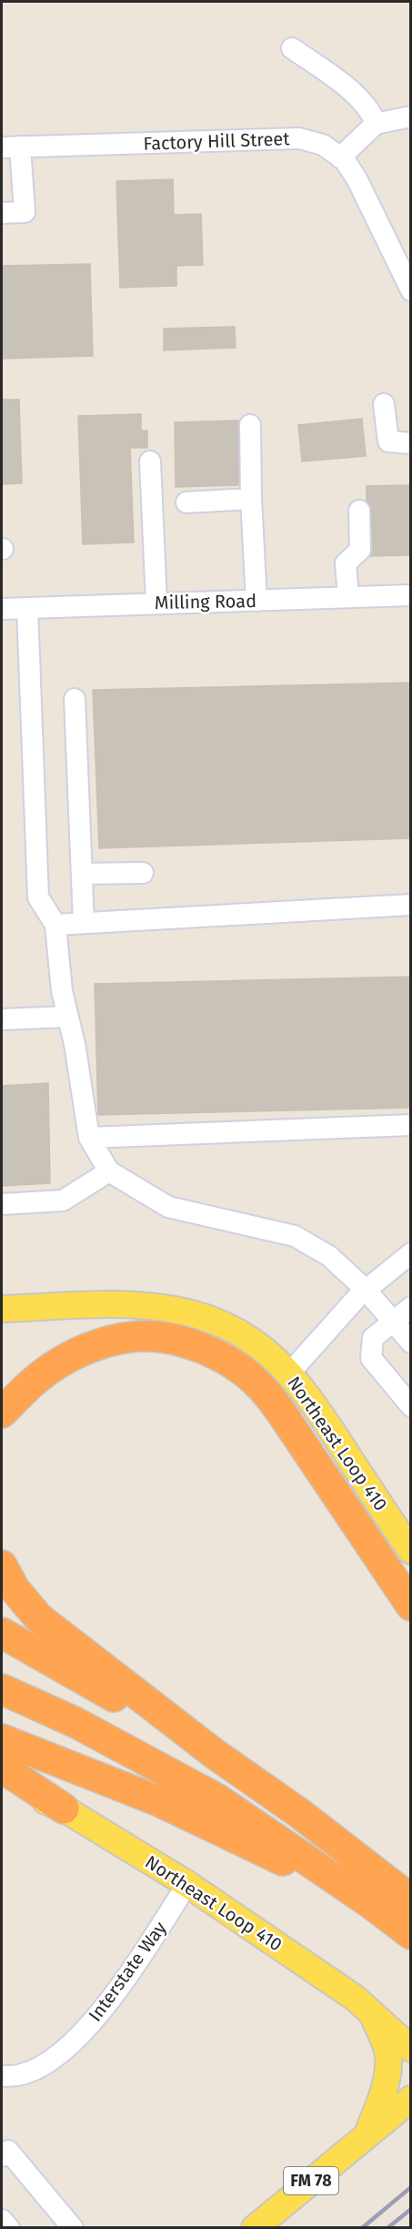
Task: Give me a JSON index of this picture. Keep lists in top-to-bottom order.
{
  "streets": {
    "main road": ["Northeast Loop 410", "FM 78"],
    "street": ["Factory Hill Street", "Milling Road", "Interstate Way"]
  },
  "crossings": [
    ["Northeast Loop 410", "Interstate Way"]
  ]
}
